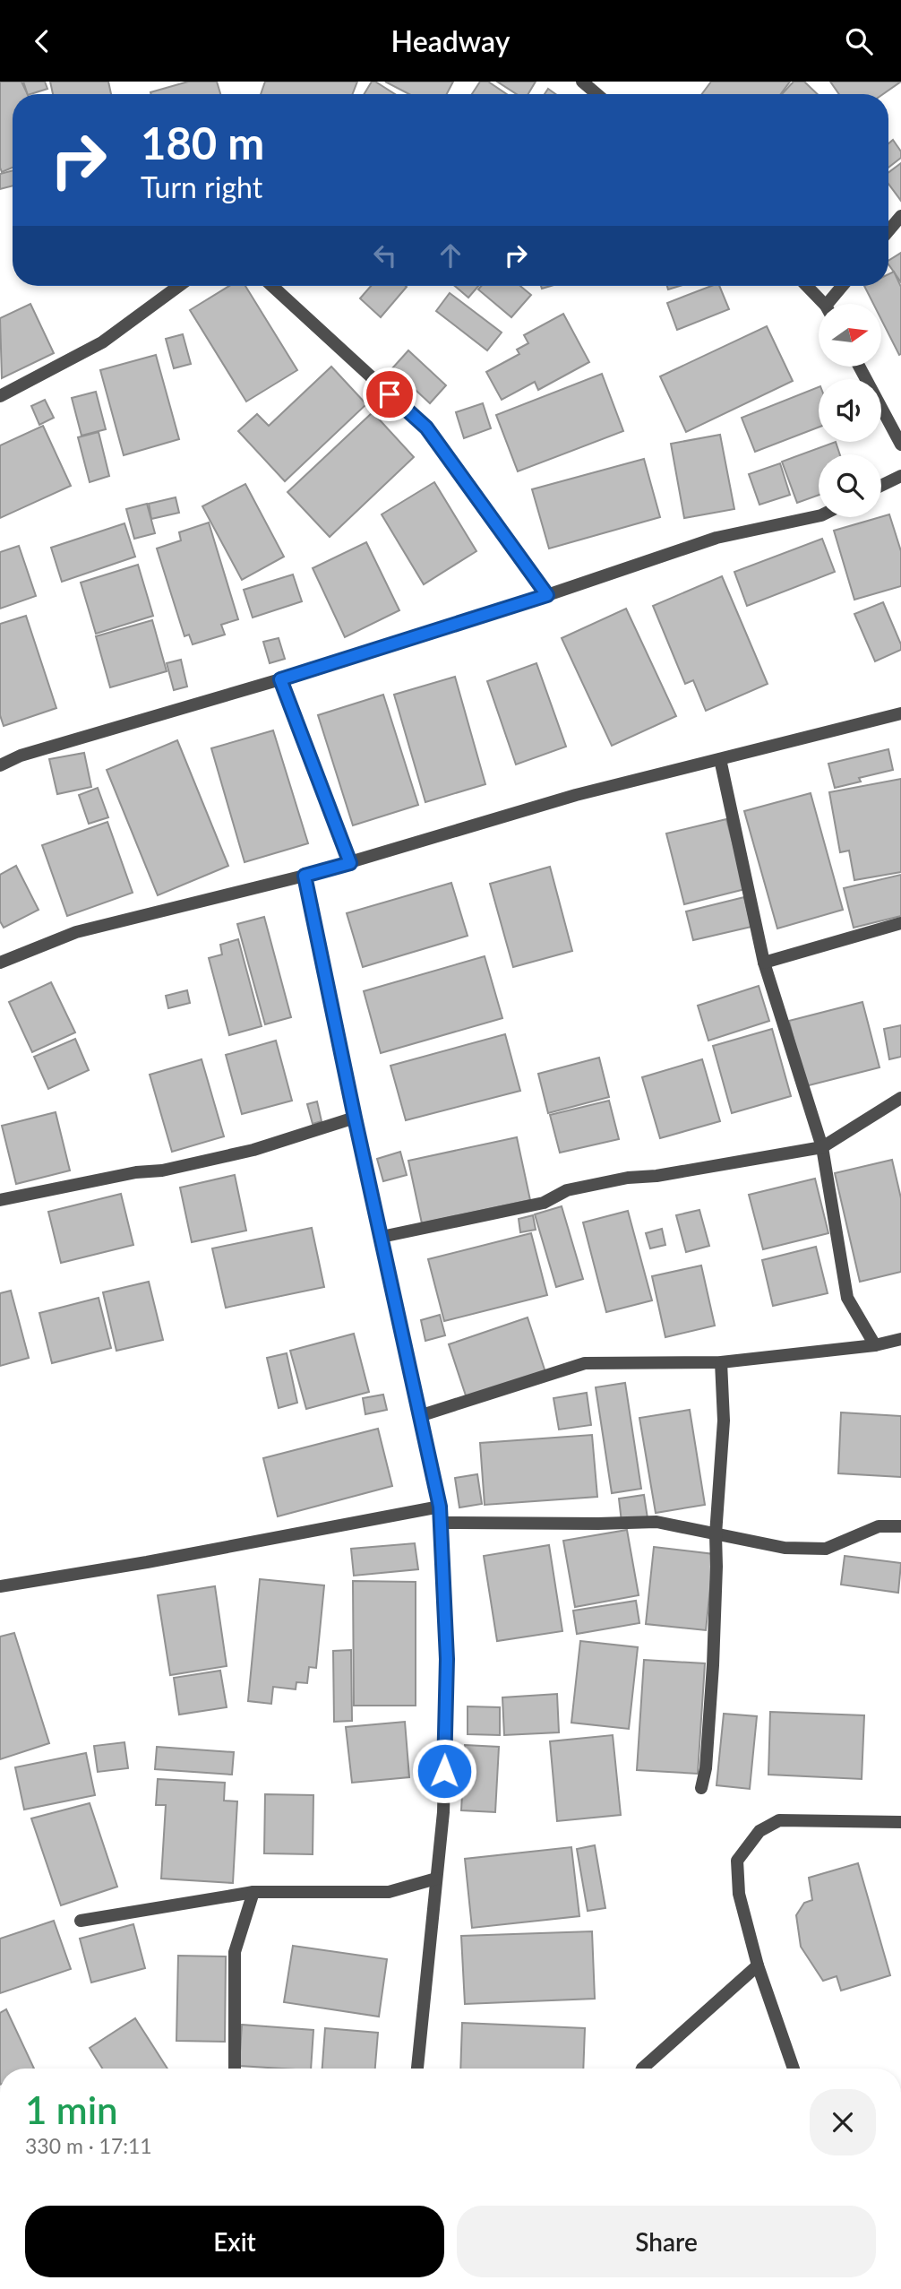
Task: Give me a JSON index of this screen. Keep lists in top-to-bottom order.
{
  "north": "right",
  "page": {
    "header": "Headway",
    "turn": ["180 m", "Turn right"],
    "heading": ["1 min", "330 m · 17:11"],
    "buttons": ["Exit", "Share"]
  }
}
